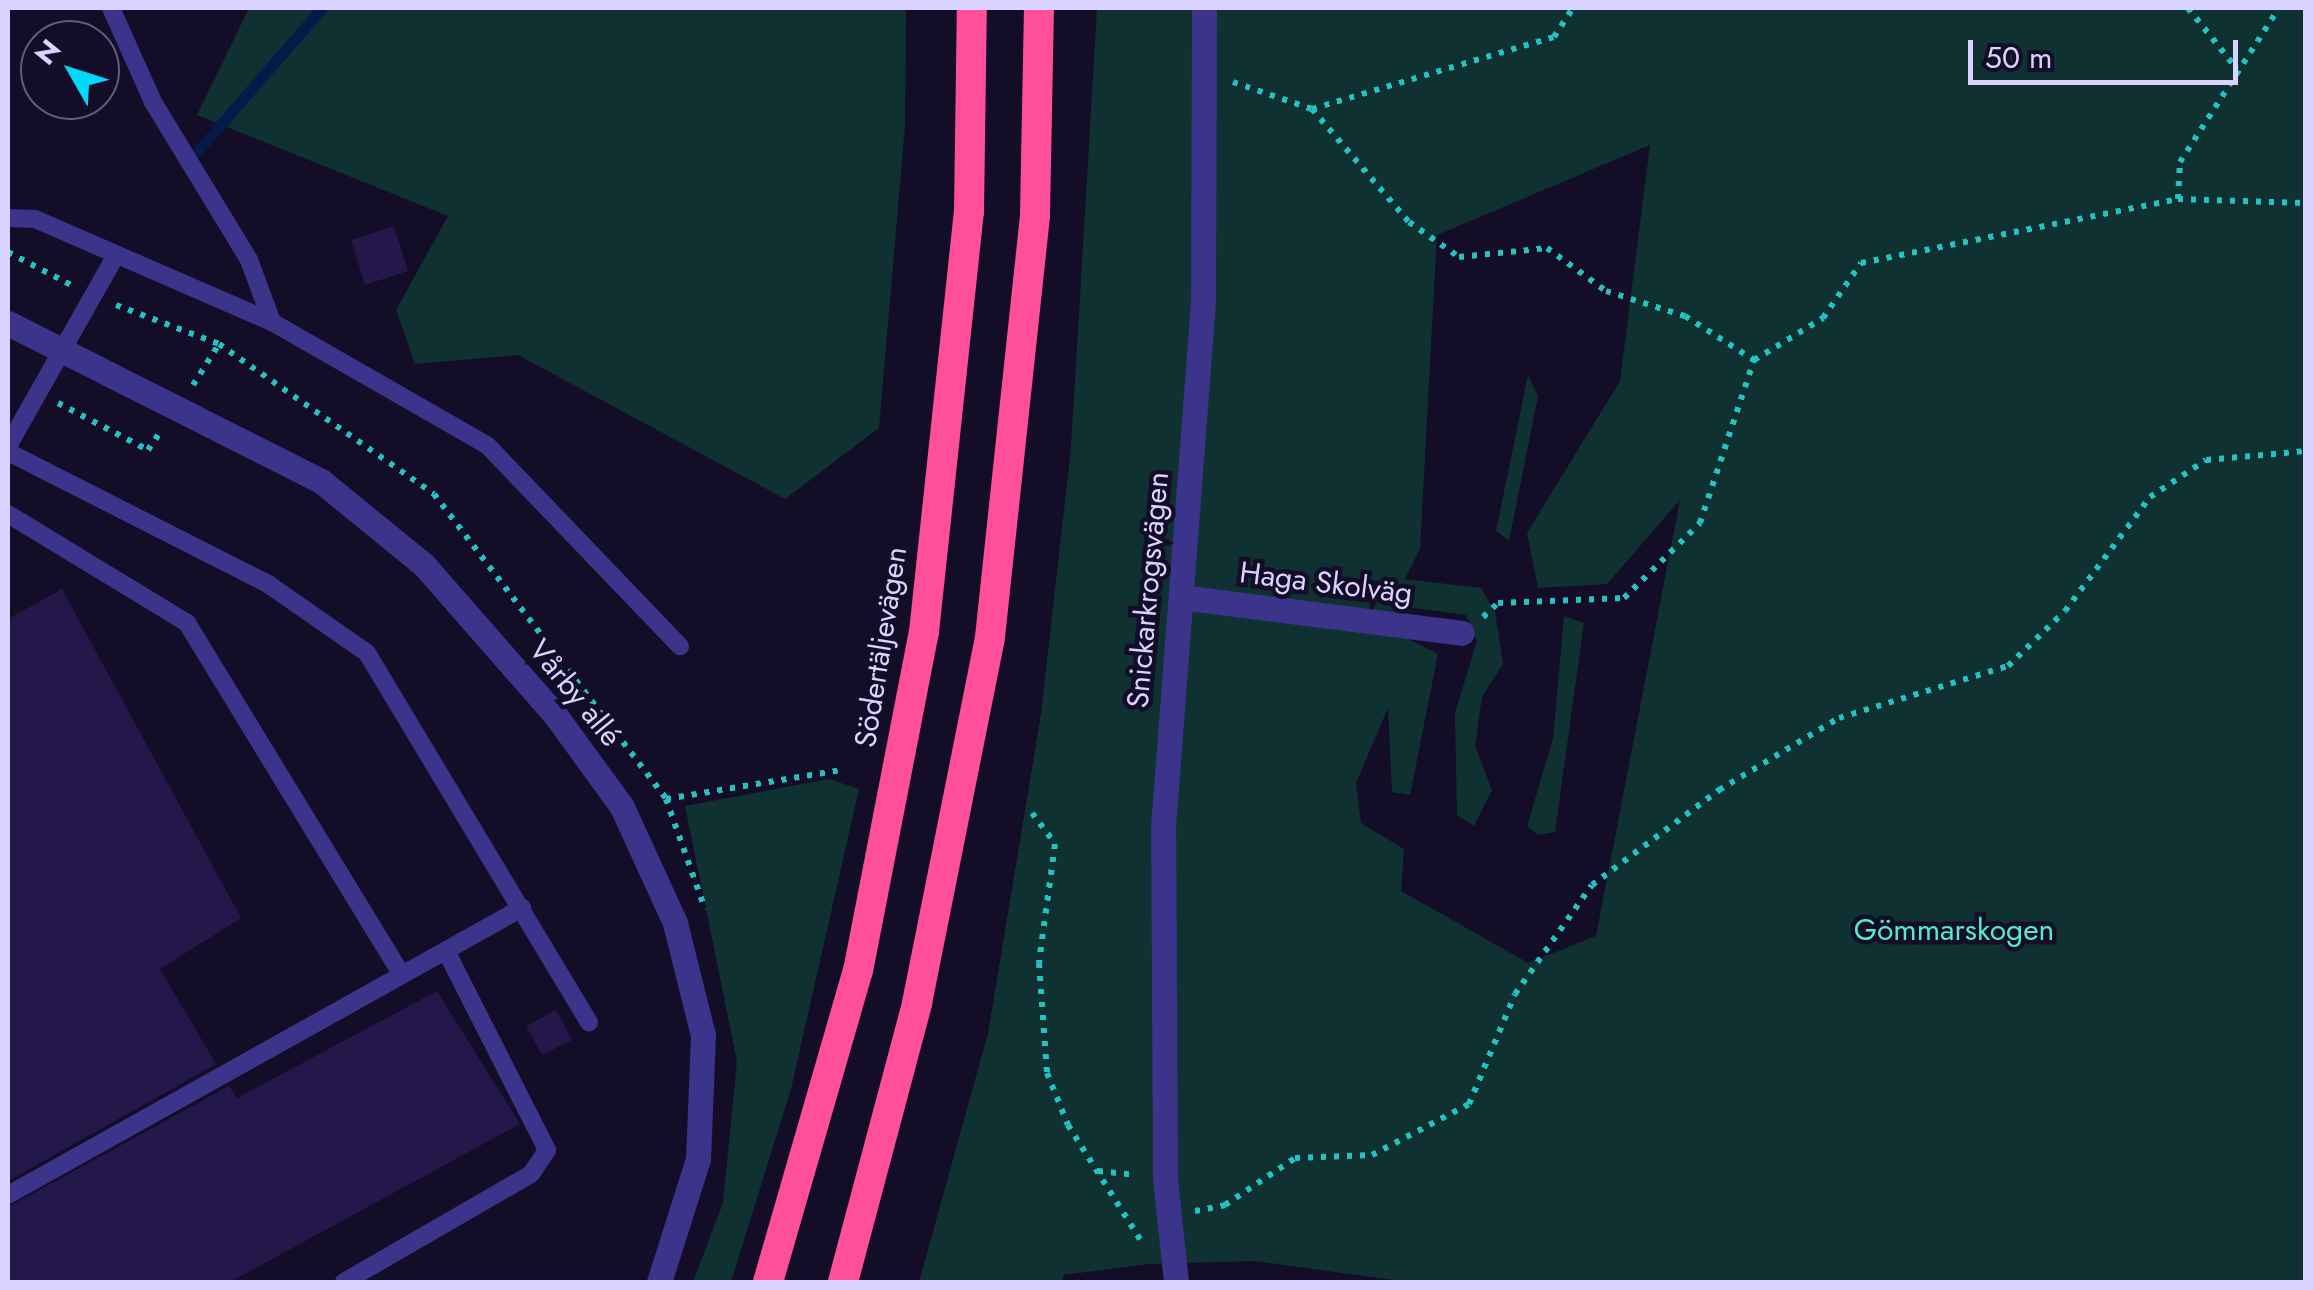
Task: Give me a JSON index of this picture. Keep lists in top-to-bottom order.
{
  "streets": {
    "highway": ["Södertäljevägen"],
    "street": ["Haga Skolväg", "Snickarkrogsvägen", "Vårby allé"]
  },
  "crossings": [
    ["Haga Skolväg", "Snickarkrogsvägen"]
  ],
  "parks": ["Gömmarskogen"],
  "scale_bar": "50 m",
  "north": "top left"
}
